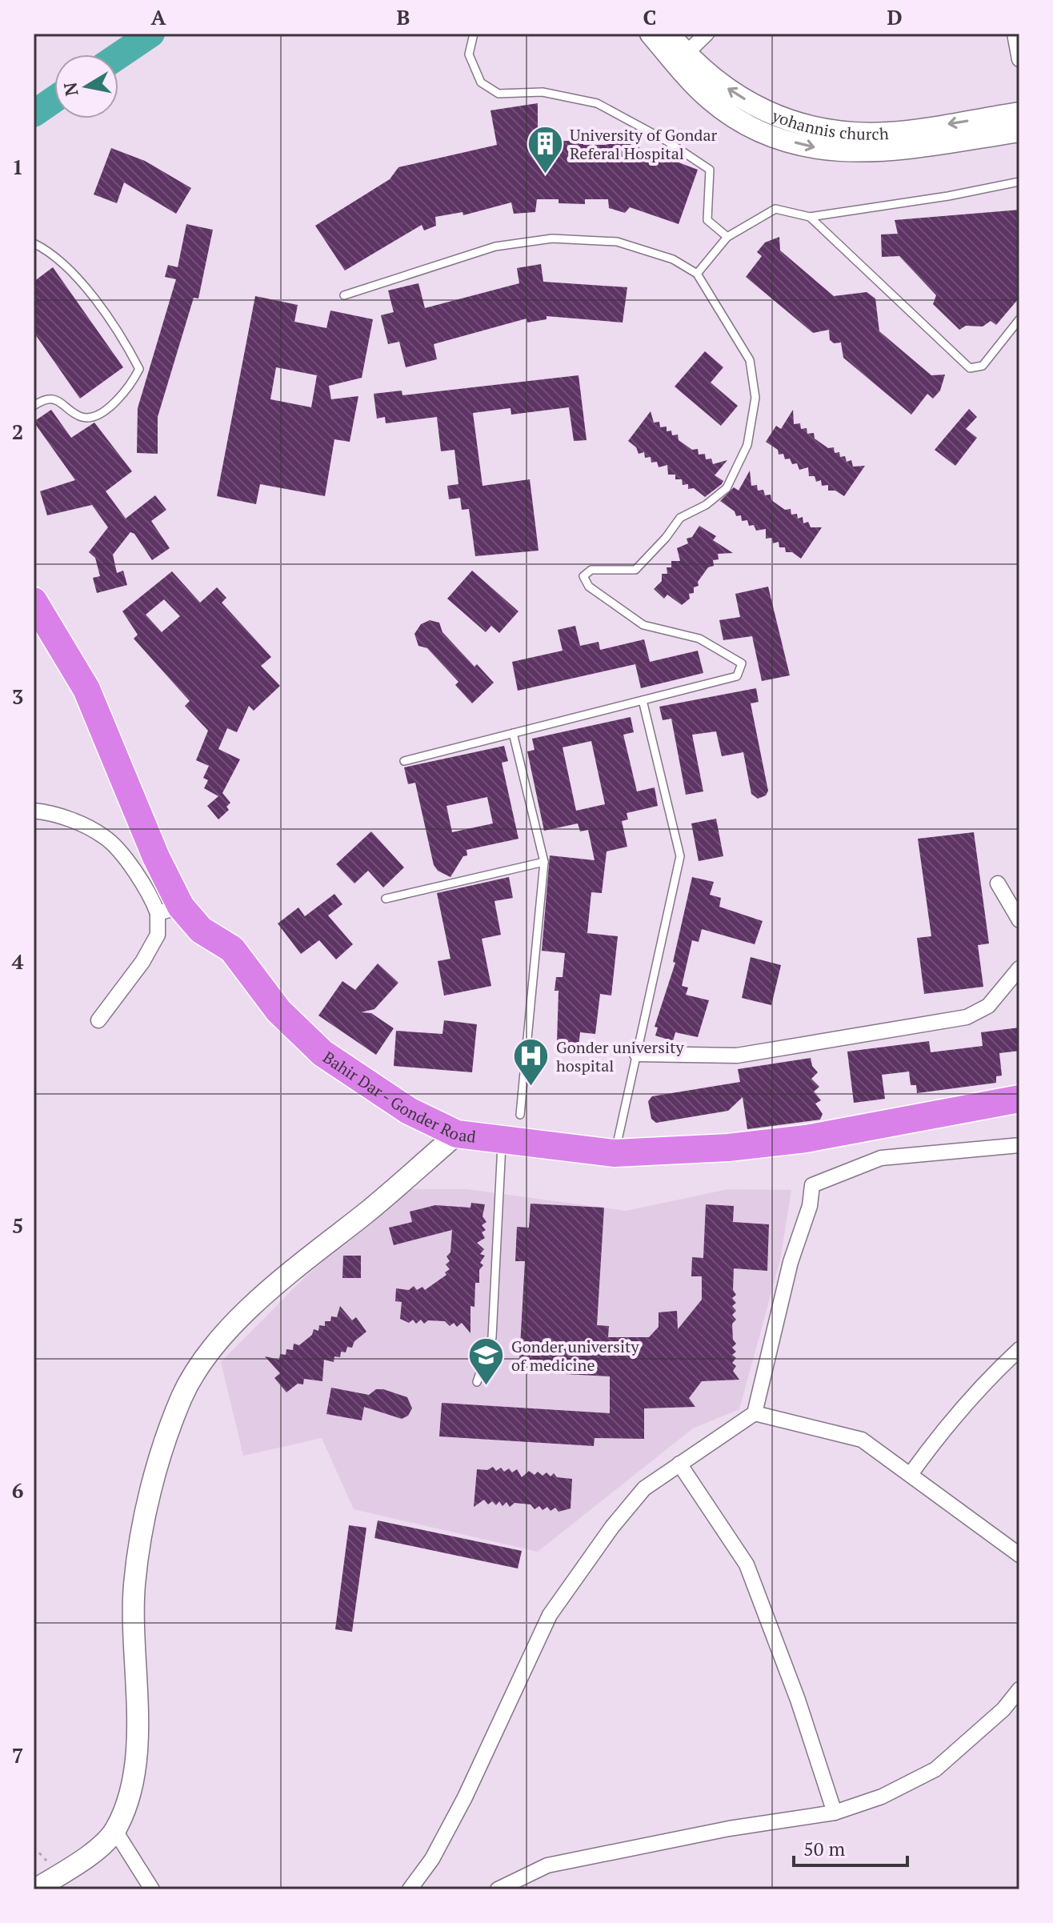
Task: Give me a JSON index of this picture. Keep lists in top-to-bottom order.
{
  "streets": {
    "highway": ["Bahir Dar - Gonder Road"],
    "street": ["yohannis church"]
  },
  "places": {
    "building": ["University of Gondar Referal Hospital"],
    "hospital": ["Gonder university hospital"],
    "school or university": ["Gonder university of medicine"]
  },
  "scale_bar": "50 m",
  "north": "left",
  "grid": {
    "columns": [
      "A",
      "B",
      "C",
      "D"
    ],
    "rows": [
      "1",
      "2",
      "3",
      "4",
      "5",
      "6",
      "7"
    ]
  }
}
